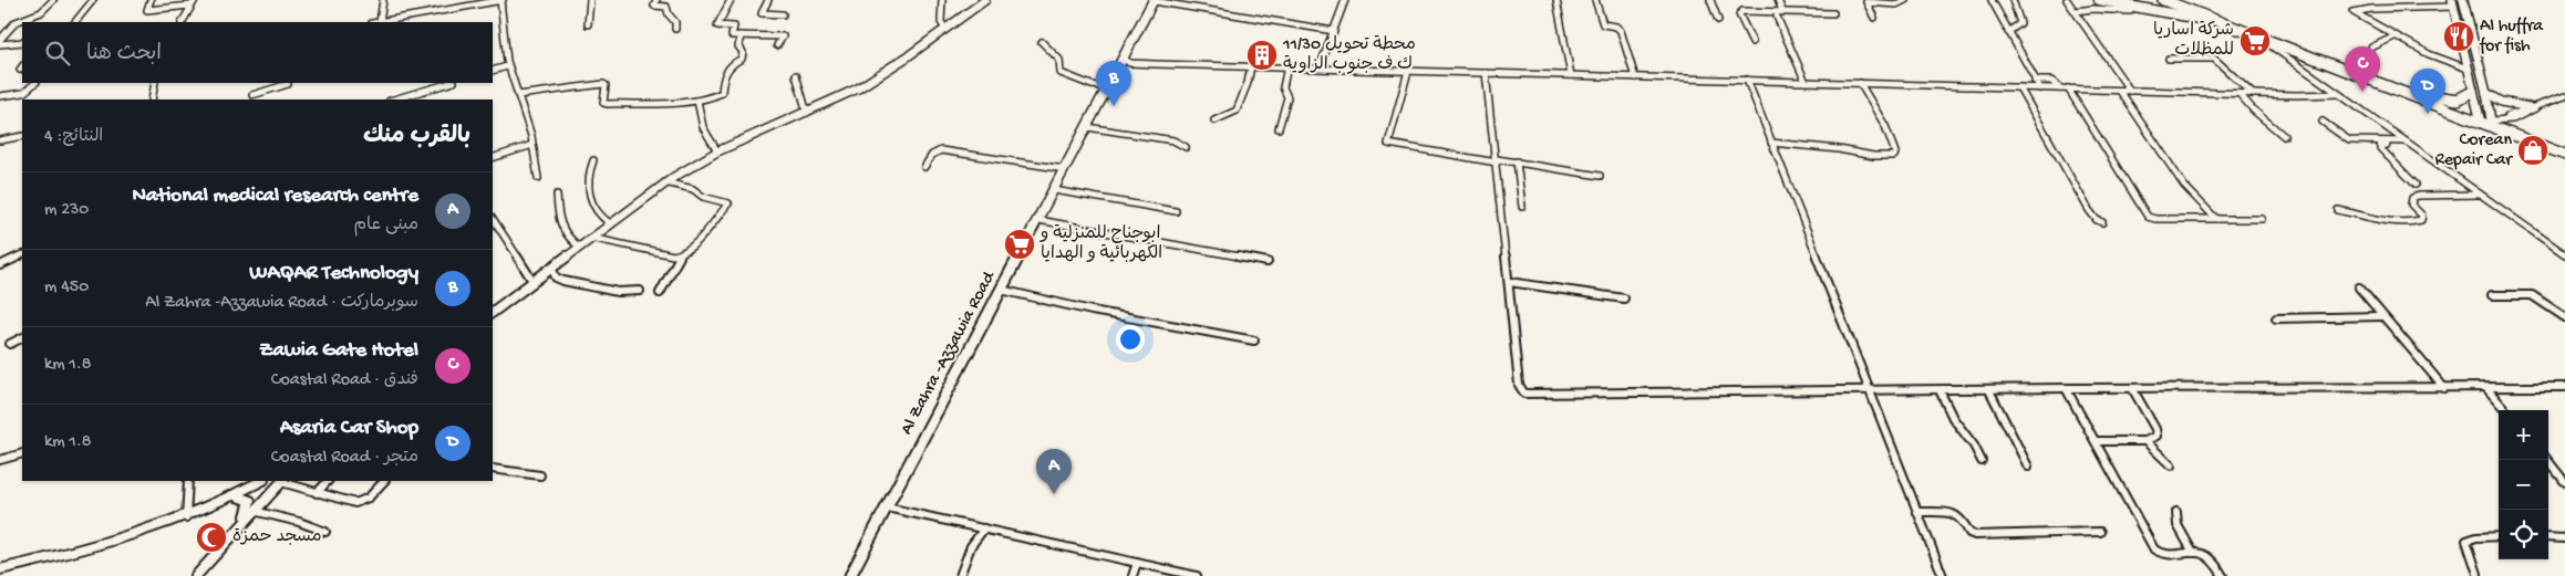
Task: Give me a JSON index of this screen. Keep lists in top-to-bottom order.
{
  "streets": {
    "main road": ["Al Zahra -Azzawia Road"]
  },
  "places": {
    "restaurant": ["Al huffra for fish"],
    "supermarket": ["شركة اساريا للمظلات", "ابوجناح للمنزلية و الكهربائية و الهدايا"],
    "building": ["محطة تحويل 11/30 ك ف جنوب الزاوية"],
    "shop": ["Corean Repair Car"],
    "mosque": ["مسجد حمزة"]
  },
  "page": {
    "search": "ابحث هنا",
    "pins": [
      "C",
      "B",
      "D",
      "A"
    ],
    "heading": ["بالقرب منك", "النتائج: 4"],
    "list": [
      {
        "mark": "A",
        "name": "National medical research centre",
        "note": "مبنى عام",
        "value": "230 m"
      },
      {
        "mark": "B",
        "name": "WAQAR Technology",
        "note": "سوبرماركت · Al Zahra -Azzawia Road",
        "value": "450 m"
      },
      {
        "mark": "C",
        "name": "Zawia Gate Hotel",
        "note": "فندق · Coastal Road",
        "value": "1.8 km"
      },
      {
        "mark": "D",
        "name": "Asaria Car Shop",
        "note": "متجر · Coastal Road",
        "value": "1.8 km"
      }
    ],
    "map_buttons": ["+", "−"]
  }
}
